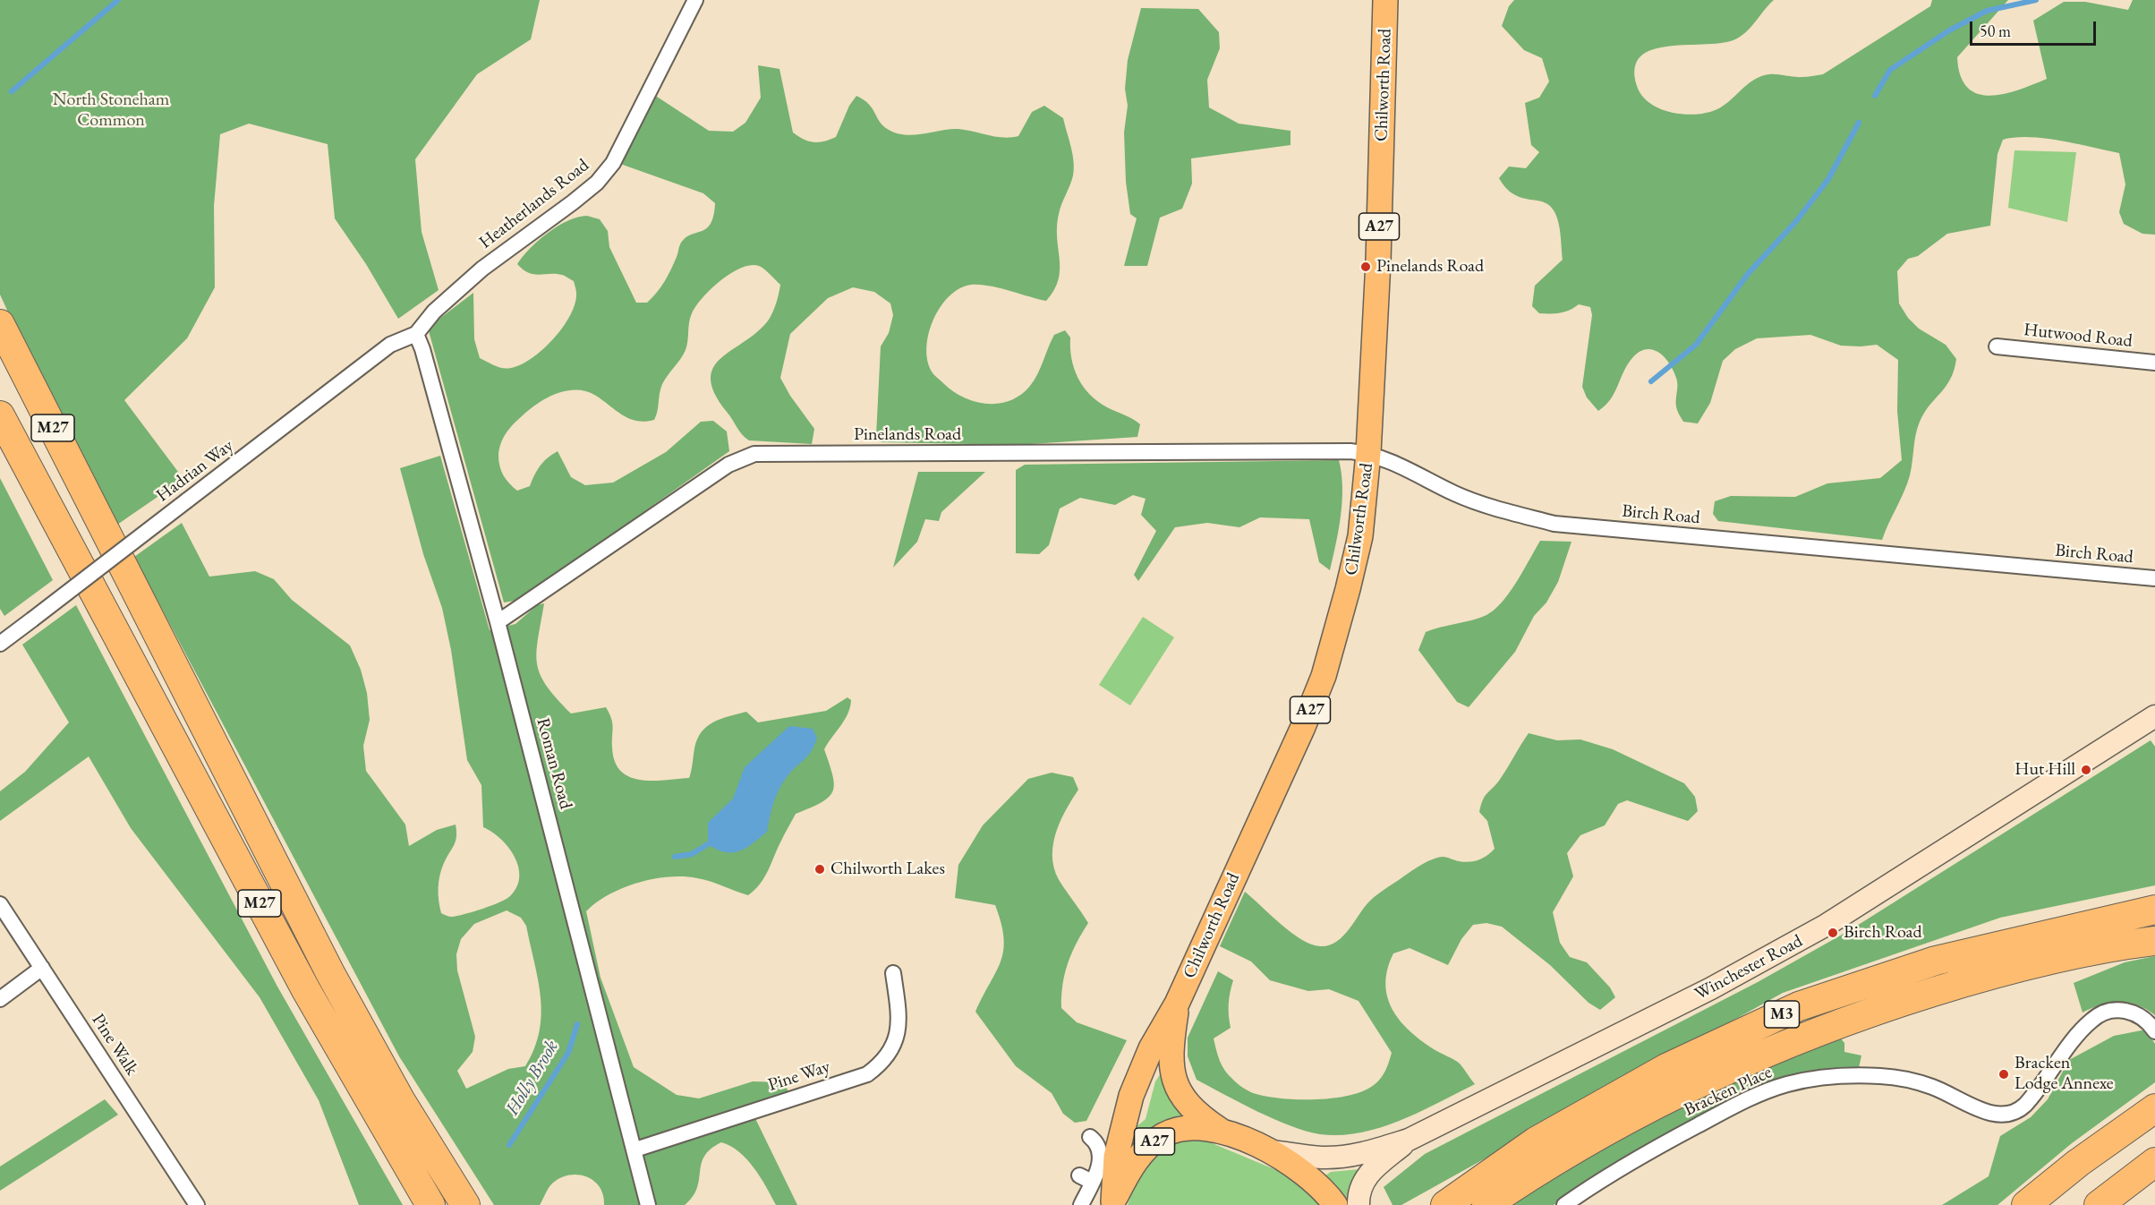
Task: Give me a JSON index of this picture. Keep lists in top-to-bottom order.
{
  "streets": {
    "highway": ["M27", "M3"],
    "main road": ["Chilworth Road", "A27"],
    "street": [
      "Heatherlands Road",
      "Hutwood Road",
      "Pinelands Road",
      "Hadrian Way",
      "Birch Road",
      "Roman Road",
      "Winchester Road",
      "Pine Walk",
      "Pine Way",
      "Bracken Place"
    ]
  },
  "crossings": [
    ["Chilworth Road", "A27"],
    ["Chilworth Road", "Pinelands Road"],
    ["Chilworth Road", "Birch Road"],
    ["Heatherlands Road", "Hadrian Way"],
    ["Heatherlands Road", "Roman Road"],
    ["A27", "Winchester Road"],
    ["Pinelands Road", "Birch Road"],
    ["Pinelands Road", "Roman Road"],
    ["Hadrian Way", "Roman Road"],
    ["Roman Road", "Pine Way"]
  ],
  "water": ["Holly Brook"],
  "parks": ["North Stoneham Common"],
  "places": [
    "Pinelands Road",
    "Hut Hill",
    "Chilworth Lakes",
    "Birch Road",
    "Bracken Lodge Annexe"
  ],
  "scale_bar": "50 m"
}
